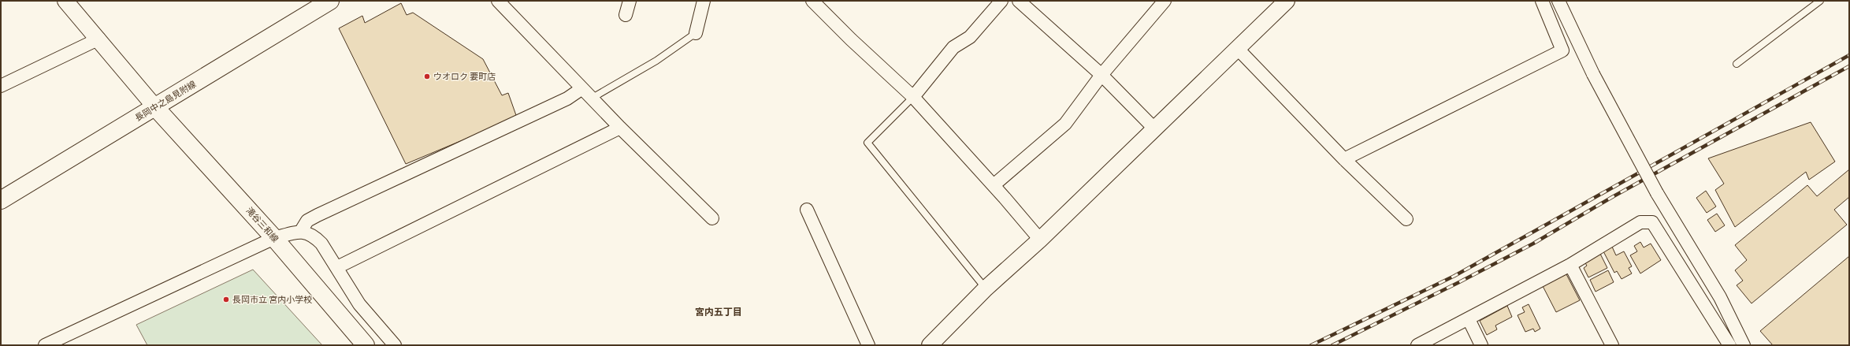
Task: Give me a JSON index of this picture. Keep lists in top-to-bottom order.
{
  "streets": {
    "main road": ["長岡中之島見附線", "滝谷三和線"]
  },
  "crossings": [
    ["長岡中之島見附線", "滝谷三和線"]
  ],
  "districts": ["宮内五丁目"],
  "places": ["ウオロク 要町店", "長岡市立 宮内小学校"]
}
